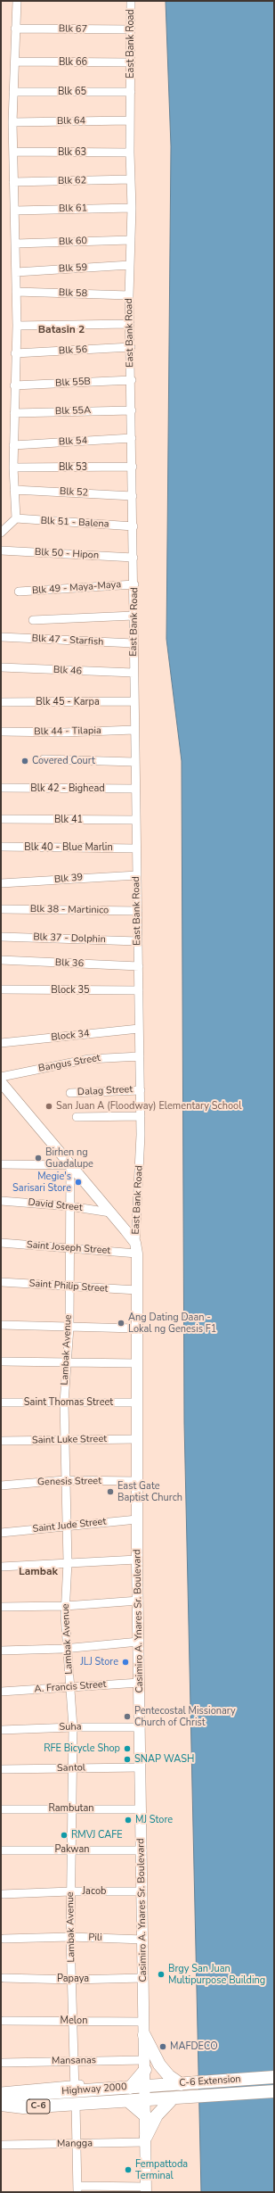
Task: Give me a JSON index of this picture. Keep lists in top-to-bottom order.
{
  "streets": {
    "main road": [
      "Casimiro A. Ynares Sr. Boulevard",
      "C-6 Extension",
      "Highway 2000",
      "C-6"
    ],
    "street": [
      "Blk 67",
      "East Bank Road",
      "Blk 66",
      "Blk 65",
      "Blk 64",
      "Blk 63",
      "Blk 62",
      "Blk 61",
      "Blk 60",
      "Blk 59",
      "Blk 58",
      "Blk 56",
      "Blk 55B",
      "Blk 55A",
      "Blk 54",
      "Blk 53",
      "Blk 52",
      "Blk 51 - Balena",
      "Blk 50 - Hipon",
      "Blk 49 - Maya-Maya",
      "Blk 47 - Starfish",
      "Blk 46",
      "Blk 45 - Karpa",
      "Blk 44 - Tilapia",
      "Blk 42 - Bighead",
      "Blk 41",
      "Blk 40 - Blue Marlin",
      "Blk 39",
      "Blk 38 - Martinico",
      "Blk 37 - Dolphin",
      "Blk 36",
      "Block 35",
      "Block 34",
      "Bangus Street",
      "Dalag Street",
      "David Street",
      "Saint Joseph Street",
      "Saint Philip Street",
      "Lambak Avenue",
      "Saint Thomas Street",
      "Saint Luke Street",
      "Genesis Street",
      "Saint Jude Street",
      "A. Francis Street",
      "Suha",
      "Santol",
      "Rambutan",
      "Pakwan",
      "Jacob",
      "Pili",
      "Papaya",
      "Melon",
      "Mansanas",
      "Mangga"
    ]
  },
  "crossings": [
    ["Blk 67", "East Bank Road"],
    ["East Bank Road", "Blk 66"],
    ["East Bank Road", "Blk 65"],
    ["East Bank Road", "Blk 64"],
    ["East Bank Road", "Blk 63"],
    ["East Bank Road", "Blk 62"],
    ["East Bank Road", "Blk 61"],
    ["East Bank Road", "Blk 60"],
    ["East Bank Road", "Blk 59"],
    ["East Bank Road", "Blk 58"],
    ["East Bank Road", "Blk 56"],
    ["East Bank Road", "Blk 55B"],
    ["East Bank Road", "Blk 55A"],
    ["East Bank Road", "Blk 54"],
    ["East Bank Road", "Blk 53"],
    ["East Bank Road", "Blk 52"],
    ["East Bank Road", "Blk 51 - Balena"],
    ["East Bank Road", "Blk 50 - Hipon"],
    ["East Bank Road", "Blk 49 - Maya-Maya"],
    ["East Bank Road", "Blk 47 - Starfish"],
    ["East Bank Road", "Blk 46"],
    ["East Bank Road", "Blk 45 - Karpa"],
    ["East Bank Road", "Blk 44 - Tilapia"],
    ["East Bank Road", "Blk 42 - Bighead"],
    ["East Bank Road", "Blk 41"],
    ["East Bank Road", "Blk 40 - Blue Marlin"],
    ["East Bank Road", "Blk 39"],
    ["East Bank Road", "Blk 38 - Martinico"],
    ["East Bank Road", "Blk 37 - Dolphin"],
    ["East Bank Road", "Blk 36"],
    ["East Bank Road", "Block 35"],
    ["East Bank Road", "Block 34"],
    ["East Bank Road", "Bangus Street"],
    ["East Bank Road", "Dalag Street"],
    ["East Bank Road", "Saint Joseph Street"],
    ["East Bank Road", "Casimiro A. Ynares Sr. Boulevard"],
    ["David Street", "Lambak Avenue"],
    ["Saint Joseph Street", "Lambak Avenue"],
    ["Saint Joseph Street", "Casimiro A. Ynares Sr. Boulevard"],
    ["Saint Philip Street", "Lambak Avenue"],
    ["Saint Philip Street", "Casimiro A. Ynares Sr. Boulevard"],
    ["Lambak Avenue", "Saint Thomas Street"],
    ["Lambak Avenue", "Saint Luke Street"],
    ["Lambak Avenue", "Genesis Street"],
    ["Lambak Avenue", "Saint Jude Street"],
    ["Lambak Avenue", "A. Francis Street"],
    ["Lambak Avenue", "Suha"],
    ["Lambak Avenue", "Santol"],
    ["Lambak Avenue", "Rambutan"],
    ["Lambak Avenue", "Pakwan"],
    ["Lambak Avenue", "Jacob"],
    ["Lambak Avenue", "Pili"],
    ["Lambak Avenue", "Papaya"],
    ["Lambak Avenue", "Melon"],
    ["Lambak Avenue", "Mansanas"],
    ["Lambak Avenue", "Highway 2000"],
    ["Saint Thomas Street", "Casimiro A. Ynares Sr. Boulevard"],
    ["Saint Luke Street", "Casimiro A. Ynares Sr. Boulevard"],
    ["Genesis Street", "Casimiro A. Ynares Sr. Boulevard"],
    ["Saint Jude Street", "Casimiro A. Ynares Sr. Boulevard"],
    ["Casimiro A. Ynares Sr. Boulevard", "A. Francis Street"],
    ["Casimiro A. Ynares Sr. Boulevard", "Suha"],
    ["Casimiro A. Ynares Sr. Boulevard", "Santol"],
    ["Casimiro A. Ynares Sr. Boulevard", "Rambutan"],
    ["Casimiro A. Ynares Sr. Boulevard", "Pakwan"],
    ["Casimiro A. Ynares Sr. Boulevard", "Jacob"],
    ["Casimiro A. Ynares Sr. Boulevard", "Pili"],
    ["Casimiro A. Ynares Sr. Boulevard", "Papaya"],
    ["Casimiro A. Ynares Sr. Boulevard", "Melon"],
    ["Casimiro A. Ynares Sr. Boulevard", "Mansanas"],
    ["C-6 Extension", "Highway 2000"]
  ],
  "districts": ["Batasin 2", "Lambak"],
  "places": [
    "Covered Court",
    "San Juan A (Floodway) Elementary School",
    "Birhen ng Guadalupe",
    "Megie's Sarisari Store",
    "Ang Dating Daan - Lokal ng Genesis F1",
    "East Gate Baptist Church",
    "JLJ Store",
    "Pentecostal Missionary Church of Christ",
    "RFE Bicycle Shop",
    "SNAP WASH",
    "MJ Store",
    "RMVJ CAFE",
    "Brgy San Juan Multipurpose Building",
    "MAFDECO",
    "Fempattoda Terminal"
  ]
}
